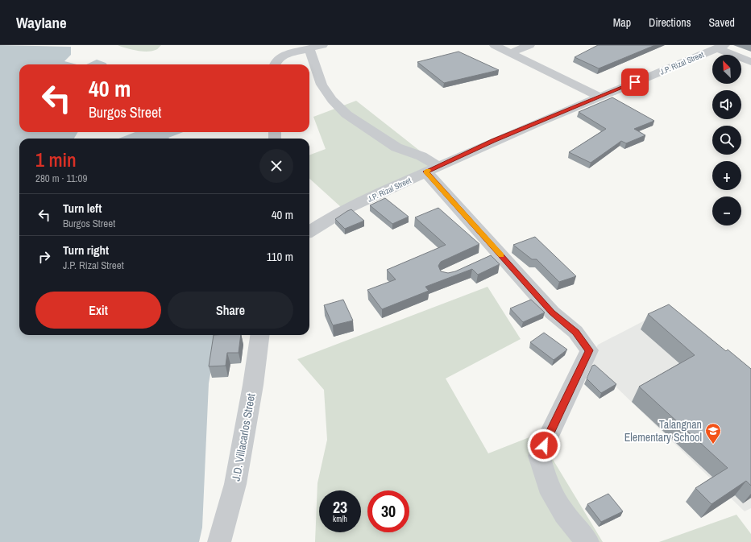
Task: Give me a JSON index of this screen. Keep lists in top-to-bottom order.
{
  "streets": {
    "street": ["J.P. Rizal Street", "J.D. Villacarlos Street"]
  },
  "places": {
    "school or university": ["Talangnan Elementary School"]
  },
  "north": "top left",
  "page": {
    "header": "Waylane",
    "nav": ["Map", "Directions", "Saved"],
    "map_buttons": ["+", "−"],
    "turn": ["40 m", "Burgos Street"],
    "heading": ["1 min", "280 m · 11:09"],
    "list": [
      {
        "name": "Turn left",
        "note": "Burgos Street",
        "value": "40 m"
      },
      {
        "name": "Turn right",
        "note": "J.P. Rizal Street",
        "value": "110 m"
      }
    ],
    "buttons": ["Exit", "Share"],
    "speed": "23 km/h",
    "limit": "30"
  }
}
